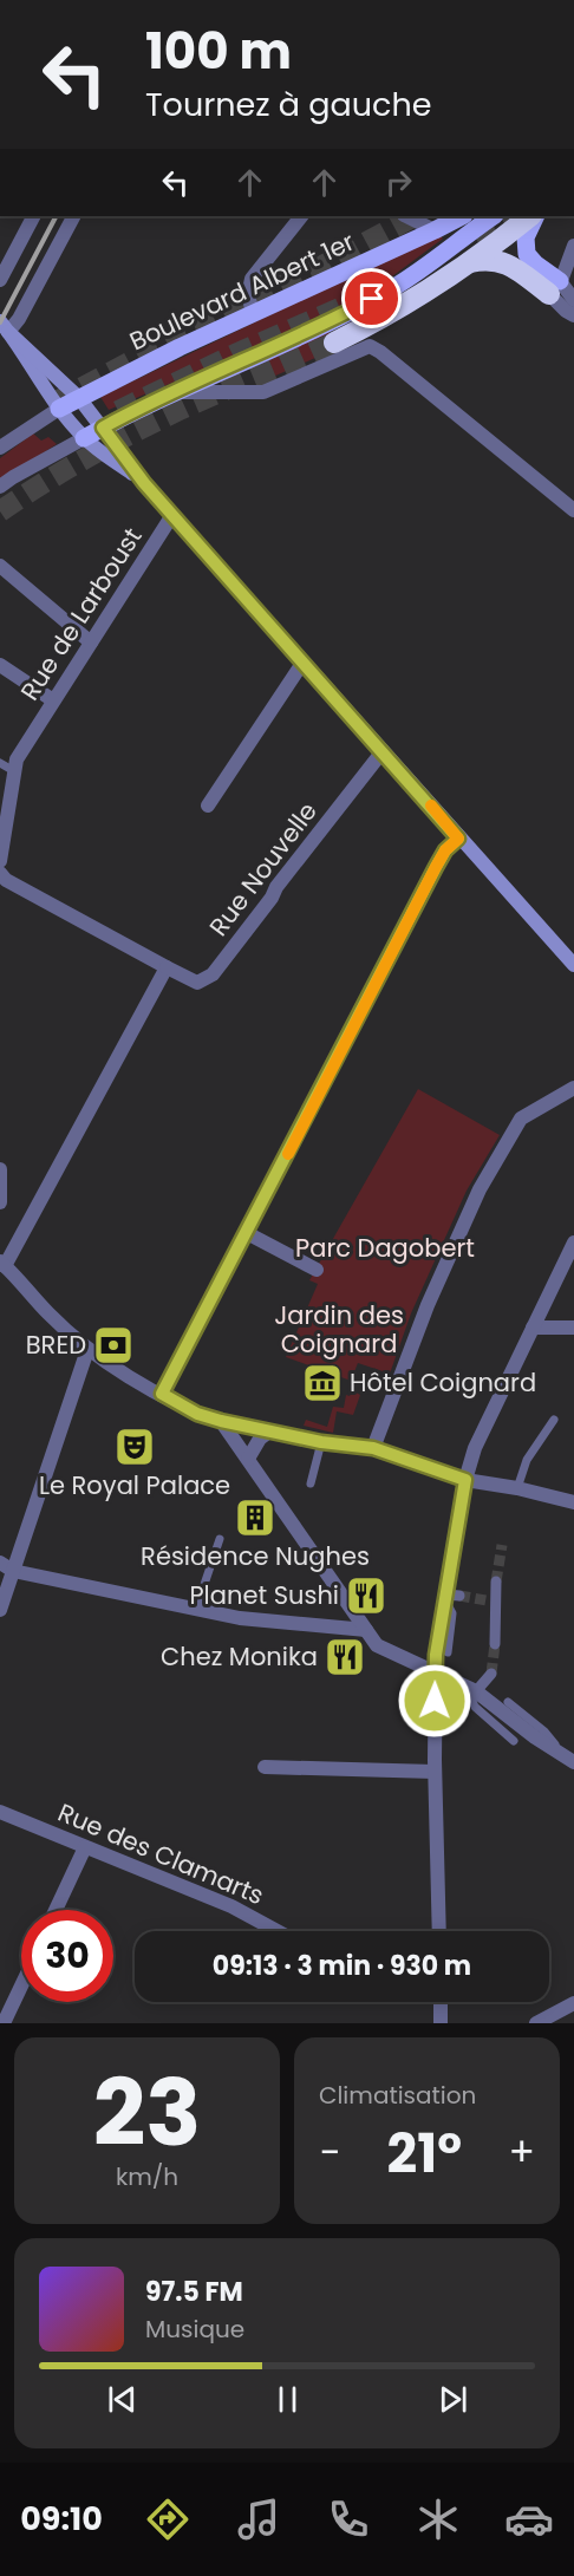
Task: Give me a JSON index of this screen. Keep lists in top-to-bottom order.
{
  "streets": {
    "main road": ["Boulevard Albert 1er"],
    "street": ["Rue de Larboust", "Rue Nouvelle", "Rue des Clamarts"]
  },
  "parks": ["Parc Dagobert", "Jardin des Coignard"],
  "places": {
    "bank": ["BRED"],
    "museum": ["Hôtel Coignard"],
    "theatre": ["Le Royal Palace"],
    "building": ["Résidence Nughes"],
    "restaurant": ["Planet Sushi", "Chez Monika"]
  },
  "page": {
    "turn": ["100 m", "Tournez à gauche"],
    "limit": "30",
    "trip": "09:13 · 3 min · 930 m",
    "tile": [
      ["23", "km/h"],
      "Climatisation"
    ],
    "heat": ["−", "21°", "+"],
    "song": ["97.5 FM", "Musique"],
    "tabs": "09:10"
  }
}
